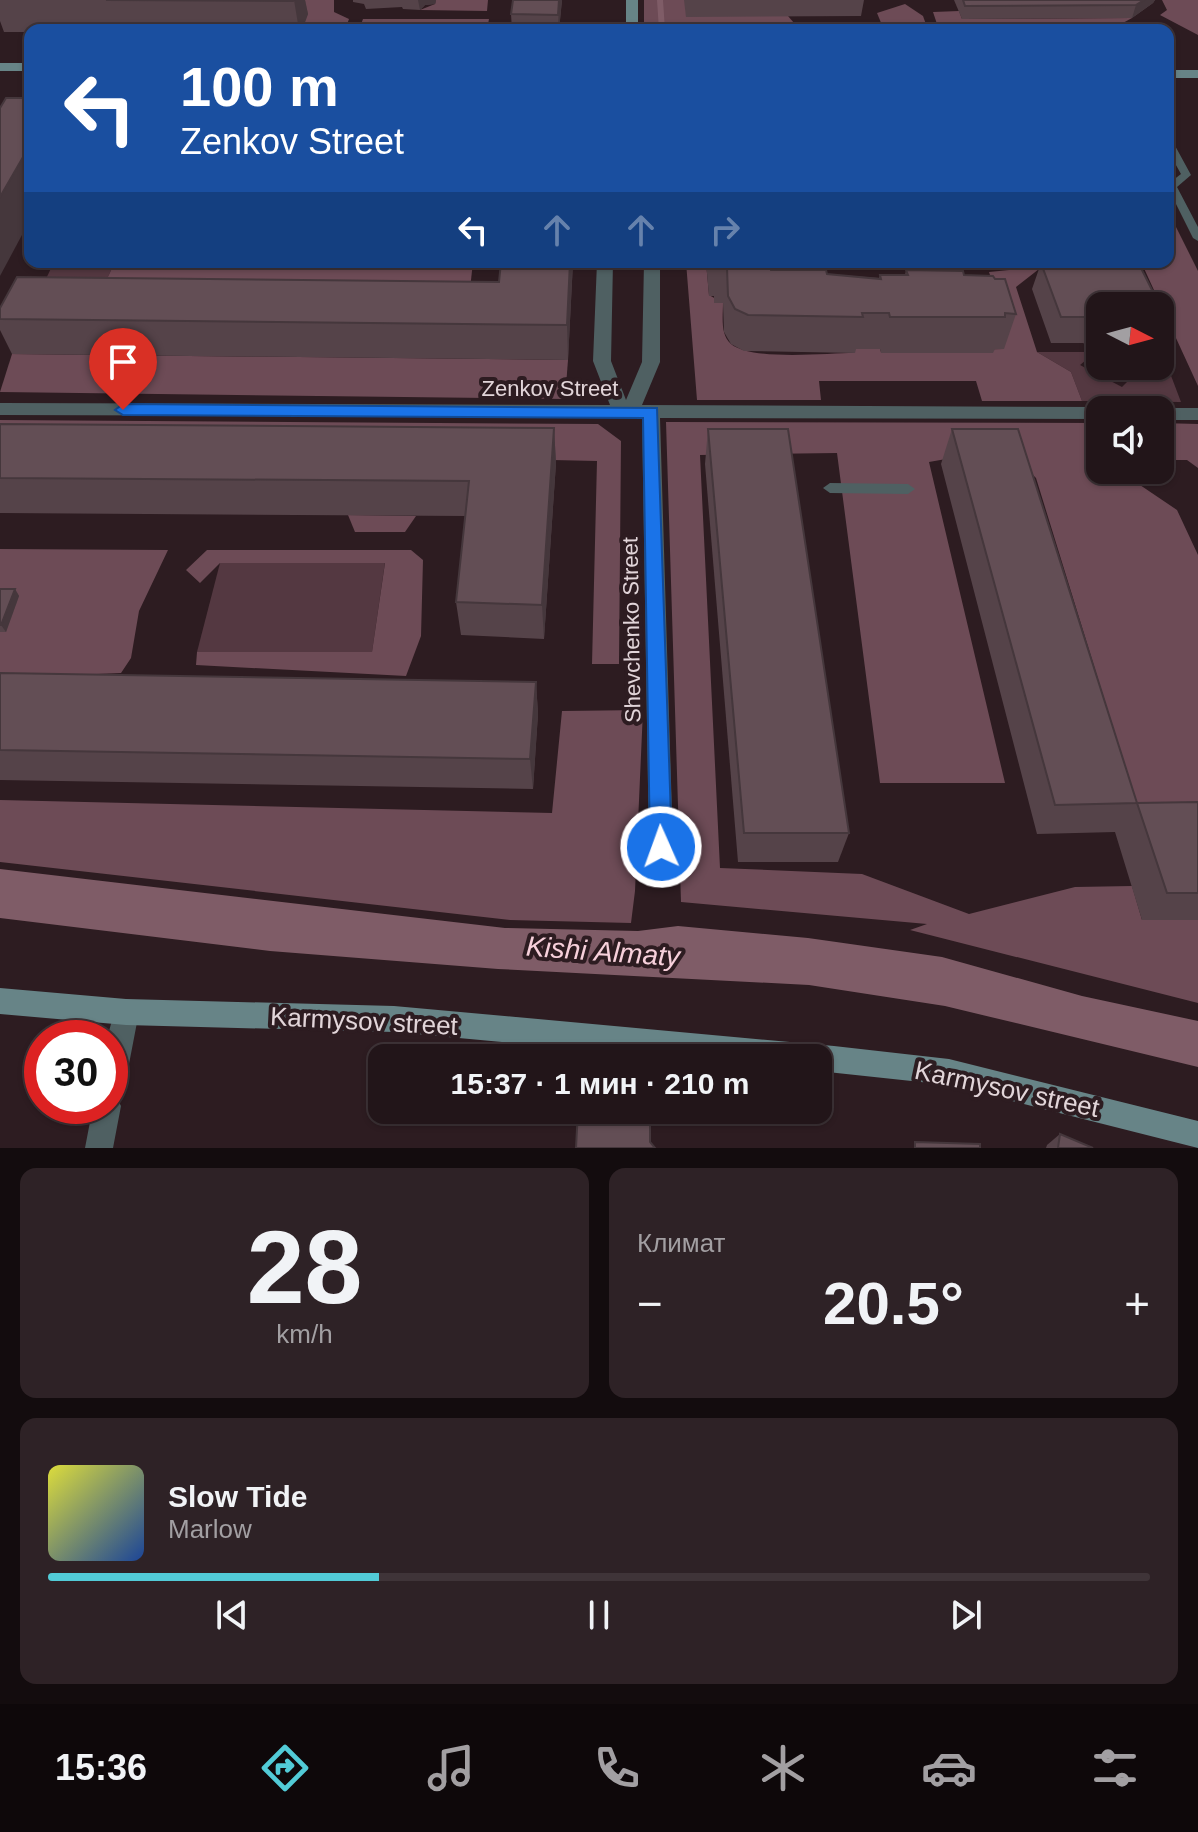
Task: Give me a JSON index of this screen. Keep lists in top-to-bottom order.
{
  "streets": {
    "street": ["Zenkov Street", "Shevchenko Street", "Karmysov street"]
  },
  "crossings": [
    ["Zenkov Street", "Shevchenko Street"]
  ],
  "water": ["Kіshі Almaty"],
  "north": "right",
  "page": {
    "turn": ["100 m", "Zenkov Street"],
    "limit": "30",
    "trip": "15:37 · 1 мин · 210 m",
    "tile": [
      ["28", "km/h"],
      "Климат"
    ],
    "heat": ["−", "20.5°", "+"],
    "song": ["Slow Tide", "Marlow"],
    "tabs": "15:36"
  }
}
